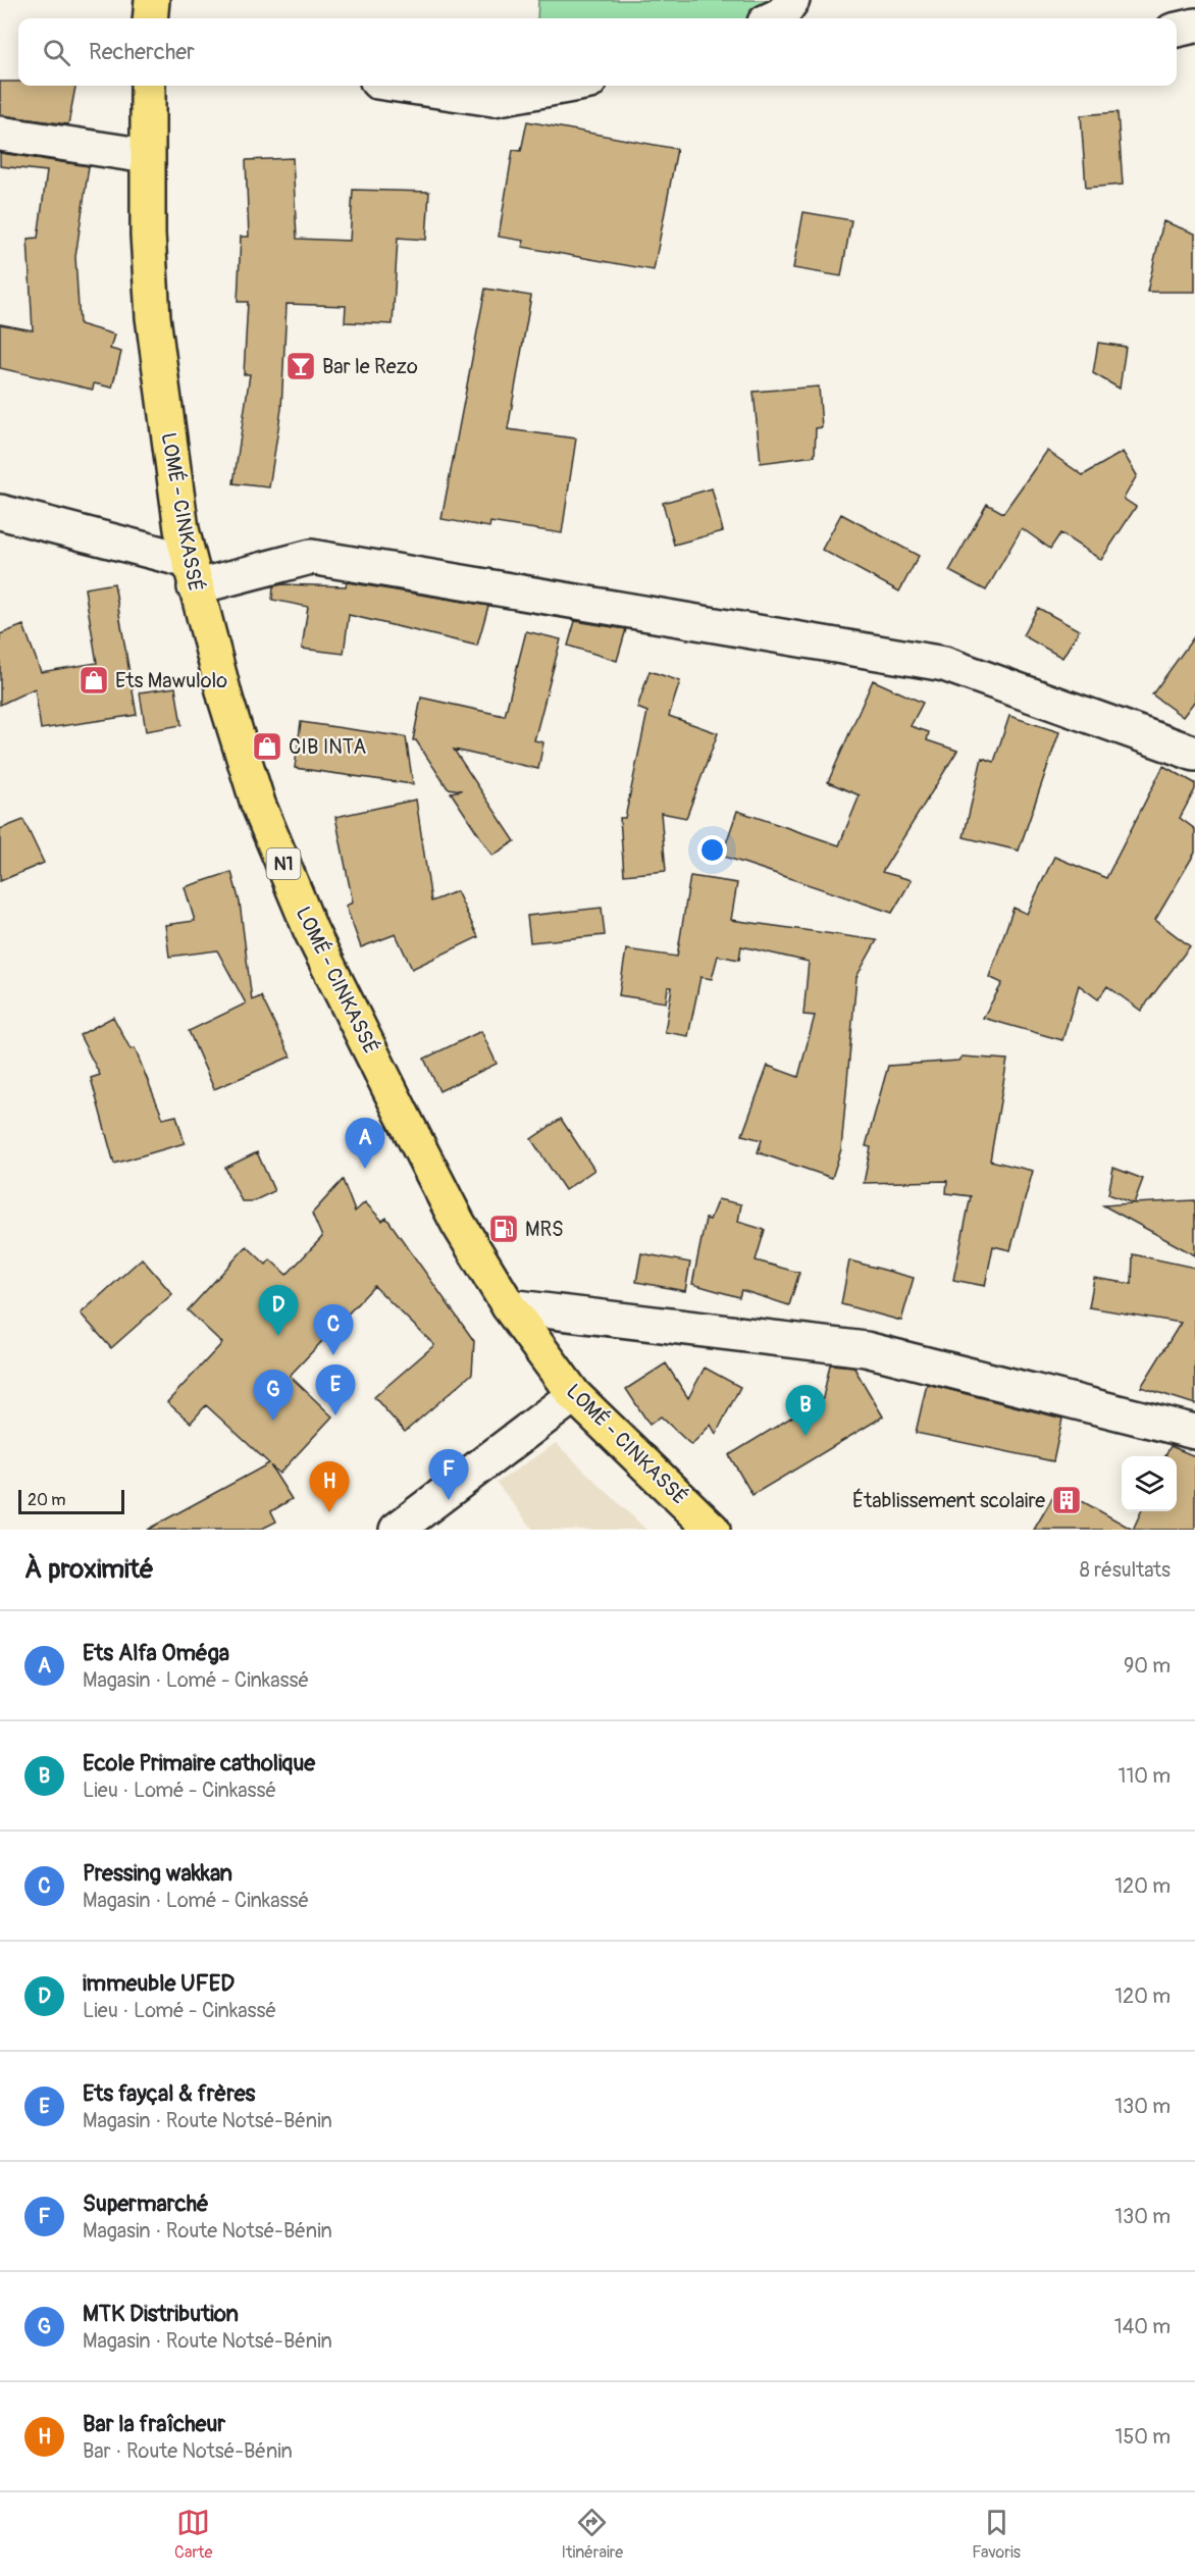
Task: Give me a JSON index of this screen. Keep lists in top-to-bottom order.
{
  "streets": {
    "highway": ["LOMÉ - CINKASSÉ", "N1"]
  },
  "places": {
    "bar": ["Bar le Rezo"],
    "shop": ["Ets Mawulolo", "CIB INTA"],
    "fuel station": ["MRS"],
    "building": ["Établissement scolaire"]
  },
  "scale_bar": "20 m",
  "page": {
    "search": "Rechercher",
    "pins": [
      "A",
      "D",
      "C",
      "E",
      "G",
      "B",
      "F",
      "H"
    ],
    "scale": "20 m",
    "heading": ["À proximité", "8 résultats"],
    "list": [
      {
        "mark": "A",
        "name": "Ets Alfa Oméga",
        "note": "Magasin · Lomé - Cinkassé",
        "value": "90 m"
      },
      {
        "mark": "B",
        "name": "Ecole Primaire catholique",
        "note": "Lieu · Lomé - Cinkassé",
        "value": "110 m"
      },
      {
        "mark": "C",
        "name": "Pressing wakkan",
        "note": "Magasin · Lomé - Cinkassé",
        "value": "120 m"
      },
      {
        "mark": "D",
        "name": "immeuble UFED",
        "note": "Lieu · Lomé - Cinkassé",
        "value": "120 m"
      },
      {
        "mark": "E",
        "name": "Ets fayçal & frères",
        "note": "Magasin · Route Notsé-Bénin",
        "value": "130 m"
      },
      {
        "mark": "F",
        "name": "Supermarché",
        "note": "Magasin · Route Notsé-Bénin",
        "value": "130 m"
      },
      {
        "mark": "G",
        "name": "MTK Distribution",
        "note": "Magasin · Route Notsé-Bénin",
        "value": "140 m"
      },
      {
        "mark": "H",
        "name": "Bar la fraîcheur",
        "note": "Bar · Route Notsé-Bénin",
        "value": "150 m"
      }
    ],
    "nav": ["Carte", "Itinéraire", "Favoris"]
  }
}
